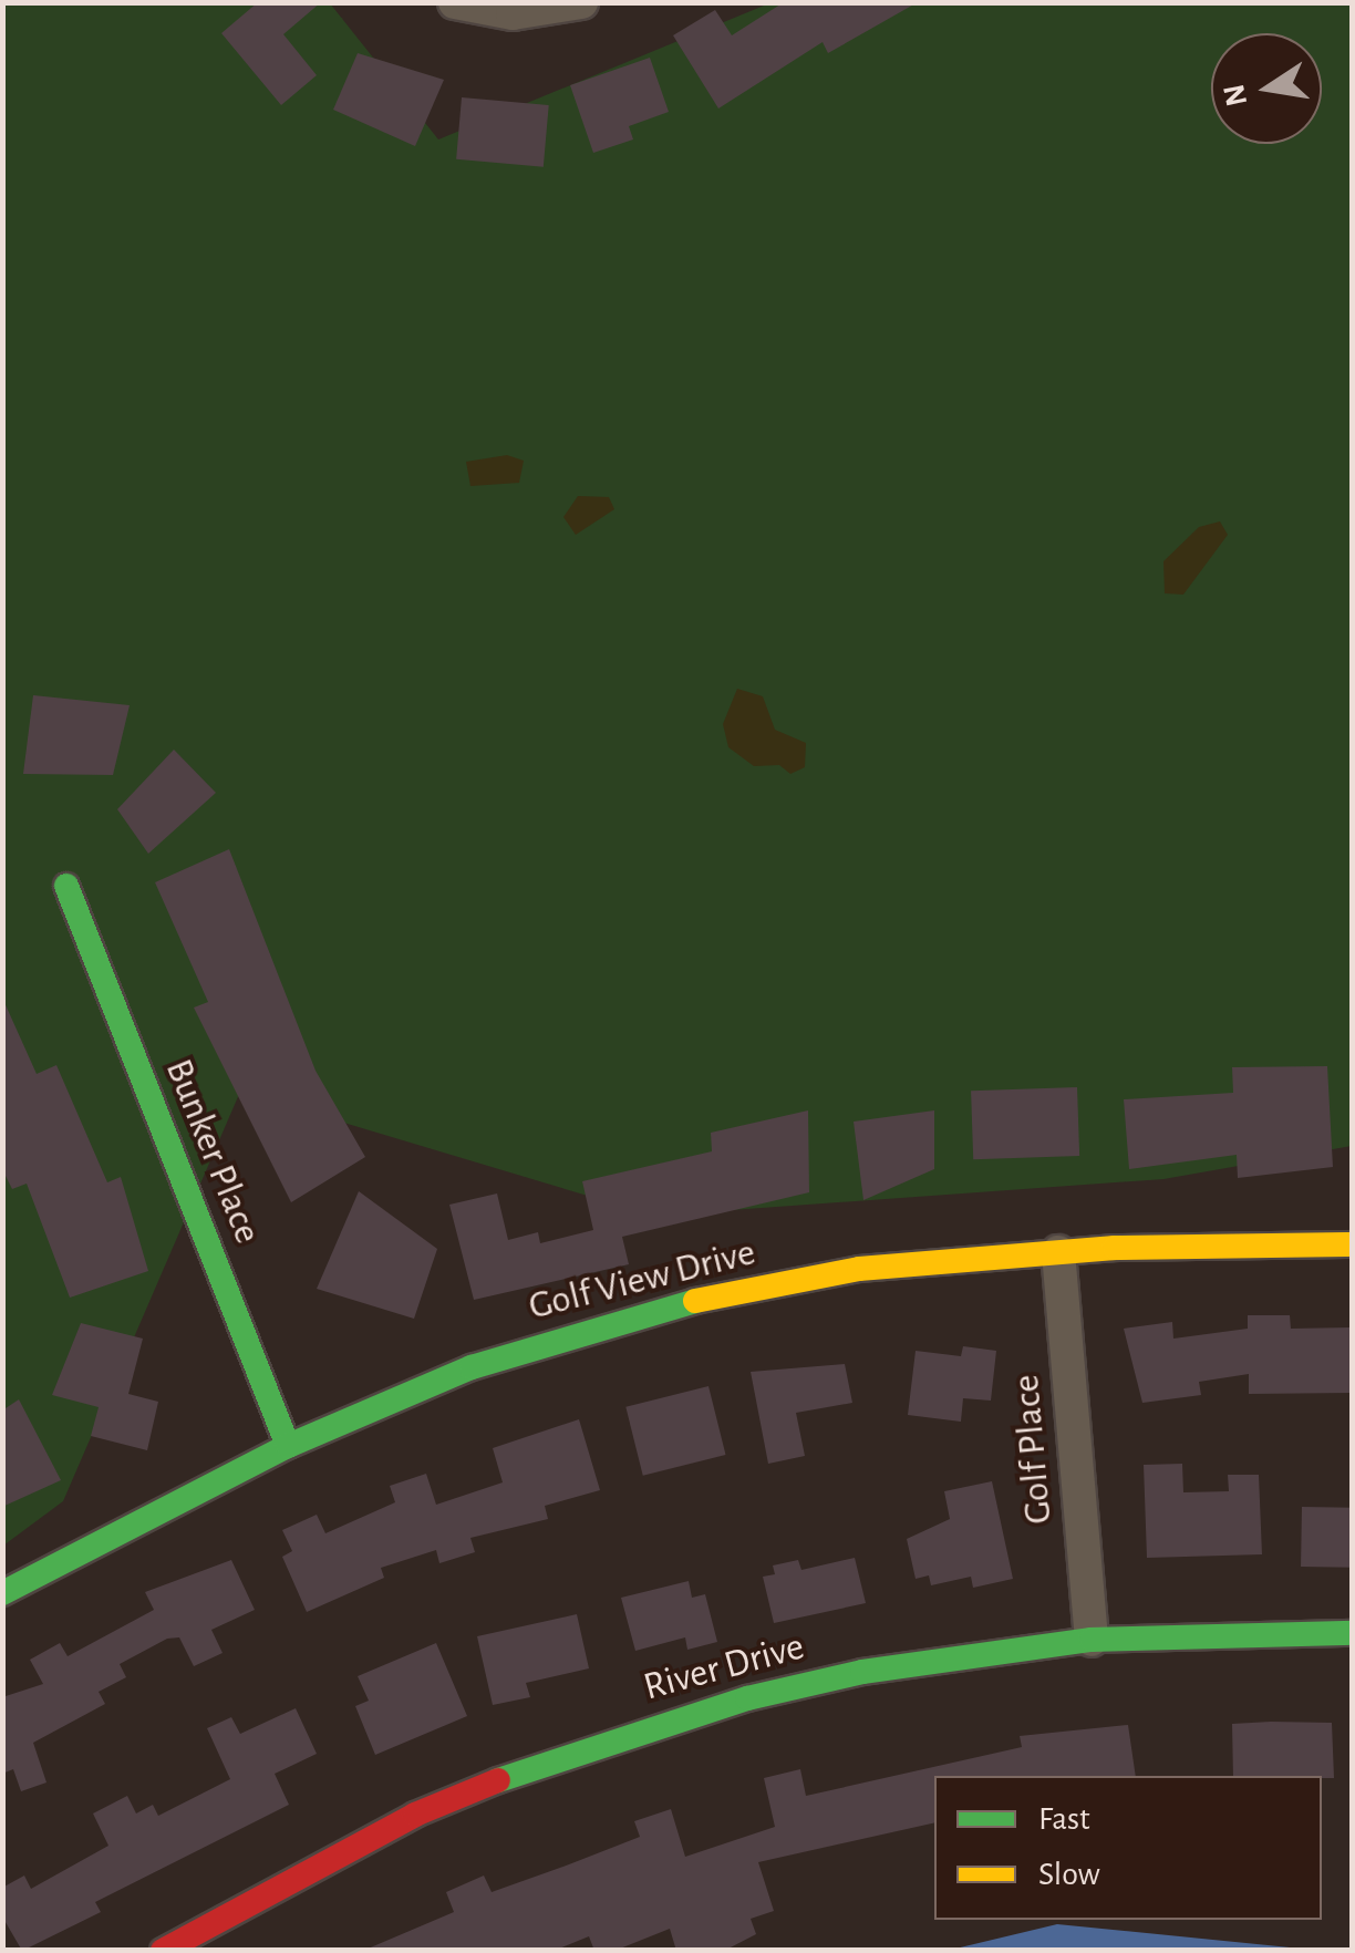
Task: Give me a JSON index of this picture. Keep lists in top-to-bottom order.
{
  "streets": {
    "street": [
      "Bunker Place",
      "Golf View Drive",
      "Golf Place",
      "River Drive"
    ]
  },
  "crossings": [
    ["Bunker Place", "Golf View Drive"],
    ["Golf View Drive", "Golf Place"],
    ["Golf Place", "River Drive"]
  ],
  "legend": ["Fast", "Slow"],
  "north": "left"
}
